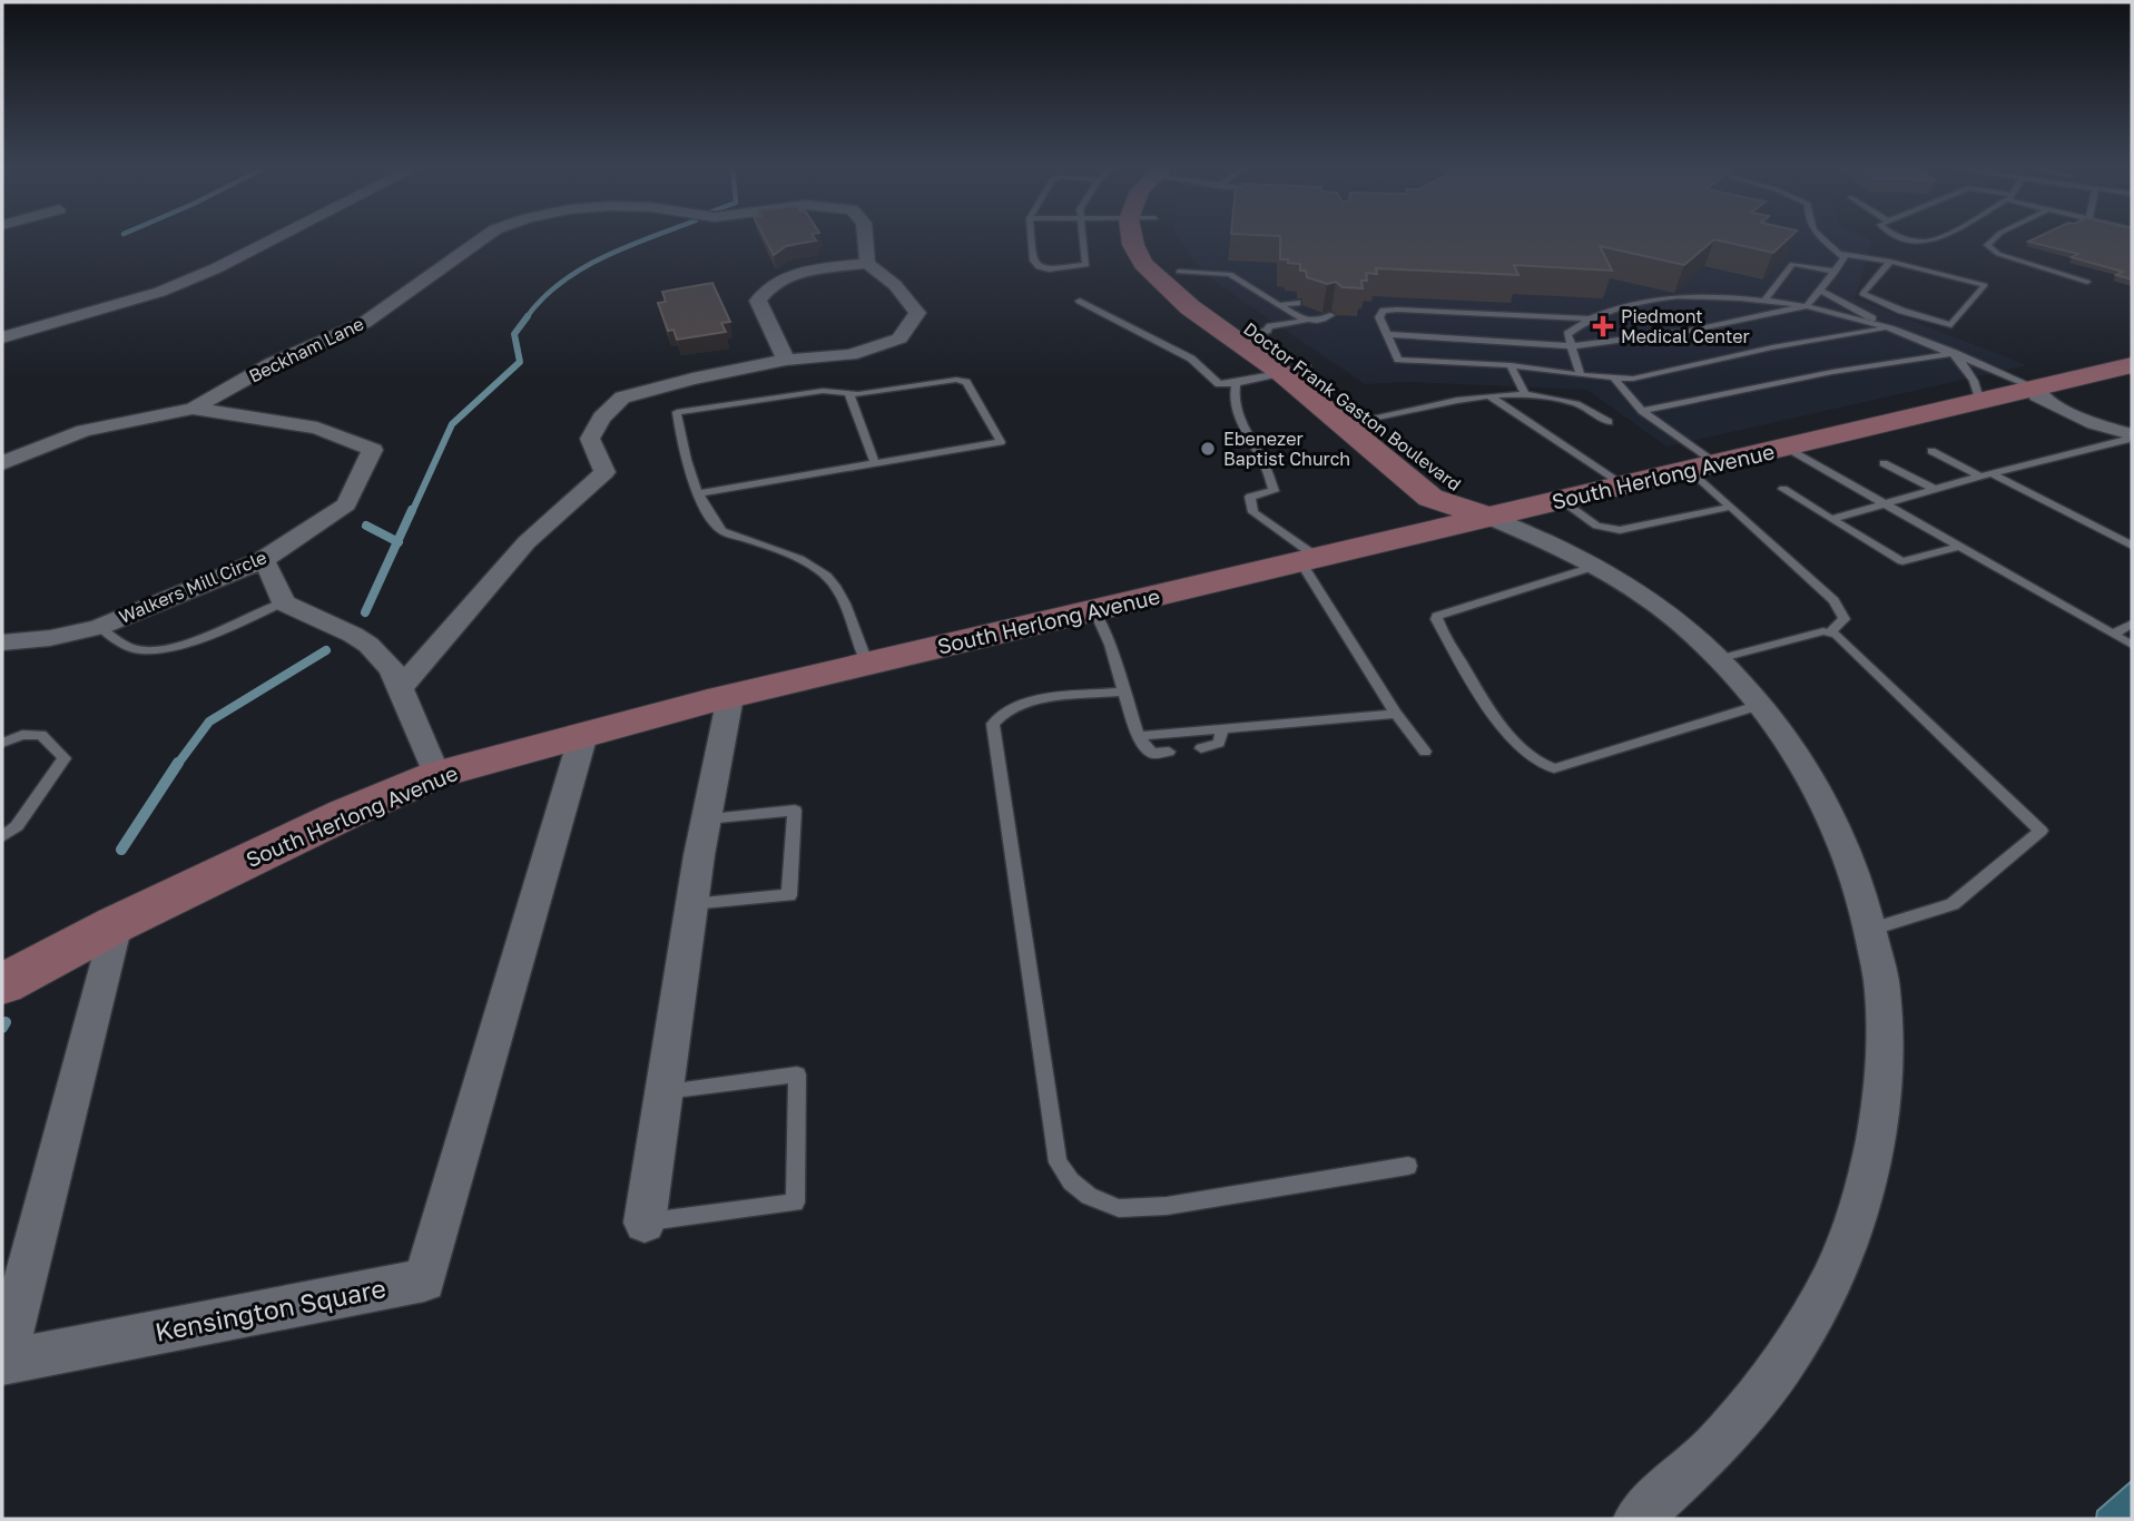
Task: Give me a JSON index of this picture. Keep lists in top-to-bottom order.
{
  "streets": {
    "street": [
      "Beckham Lane",
      "Doctor Frank Gaston Boulevard",
      "South Herlong Avenue",
      "Walkers Mill Circle",
      "Kensington Square"
    ]
  },
  "crossings": [
    ["Beckham Lane", "Walkers Mill Circle"],
    ["Doctor Frank Gaston Boulevard", "South Herlong Avenue"],
    ["South Herlong Avenue", "Kensington Square"]
  ],
  "places": {
    "health": ["Piedmont Medical Center"],
    "other": ["Ebenezer Baptist Church"]
  }
}
